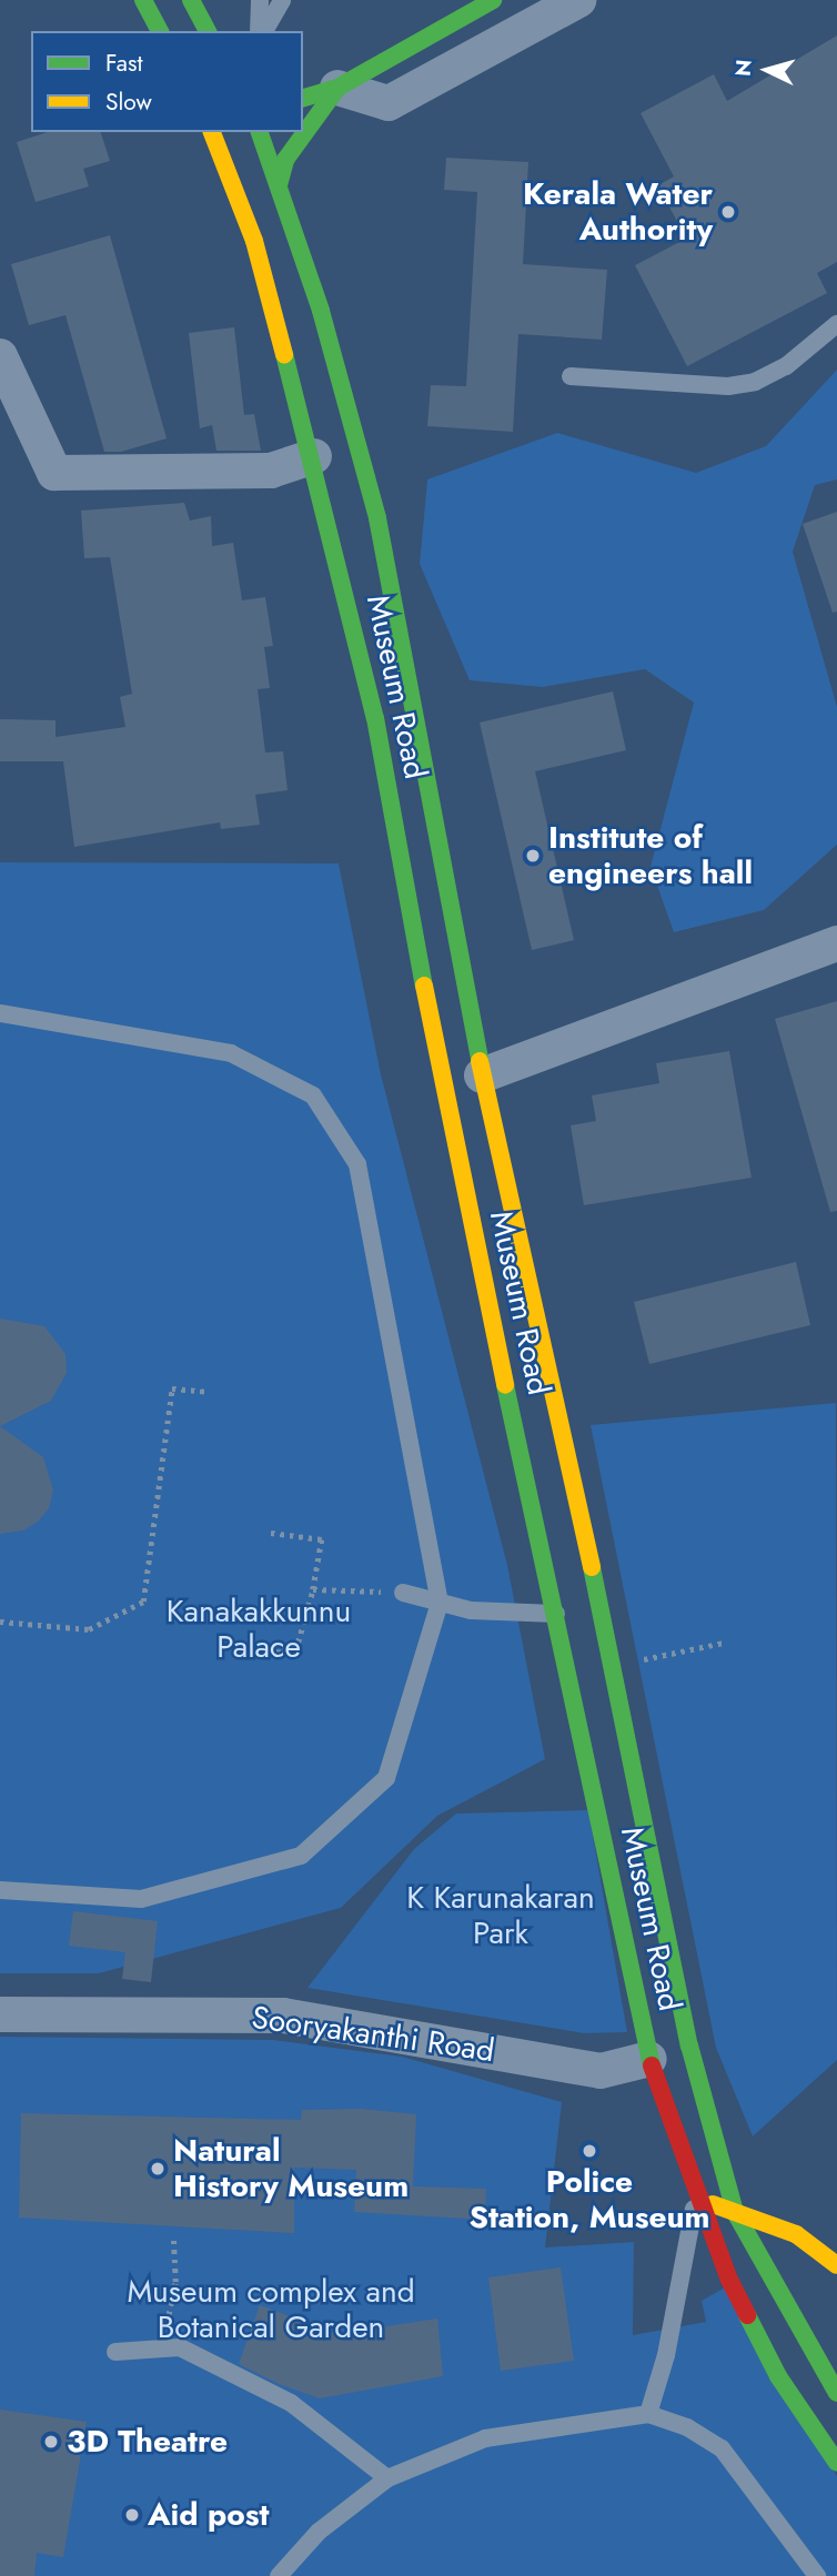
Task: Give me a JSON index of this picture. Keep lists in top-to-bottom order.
{
  "streets": {
    "main road": ["Museum Road"],
    "street": ["Sooryakanthi Road"]
  },
  "crossings": [
    ["Museum Road", "Sooryakanthi Road"]
  ],
  "parks": ["Kanakakkunnu Palace", "K Karunakaran Park", "Museum complex and Botanical Garden"],
  "places": [
    "Kerala Water Authority",
    "Institute of engineers hall",
    "Police Station, Museum",
    "Natural History Museum",
    "3D Theatre",
    "Aid post"
  ],
  "legend": ["Fast", "Slow"],
  "north": "left"
}
